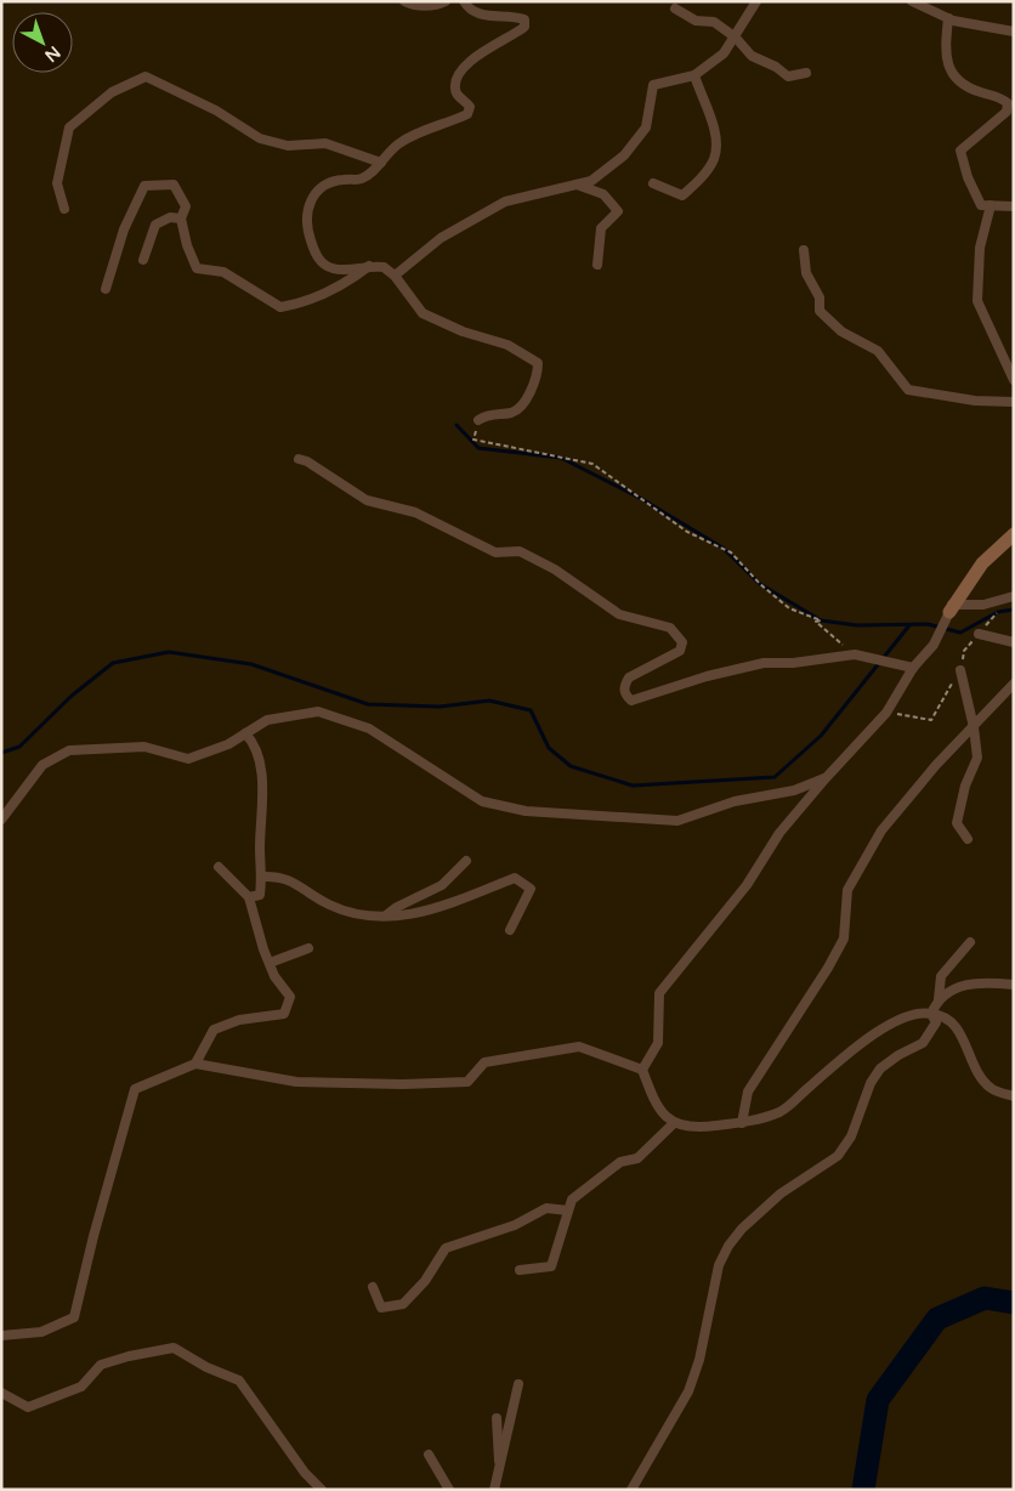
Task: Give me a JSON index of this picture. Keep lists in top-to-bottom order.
{
  "north": "bottom right"
}
